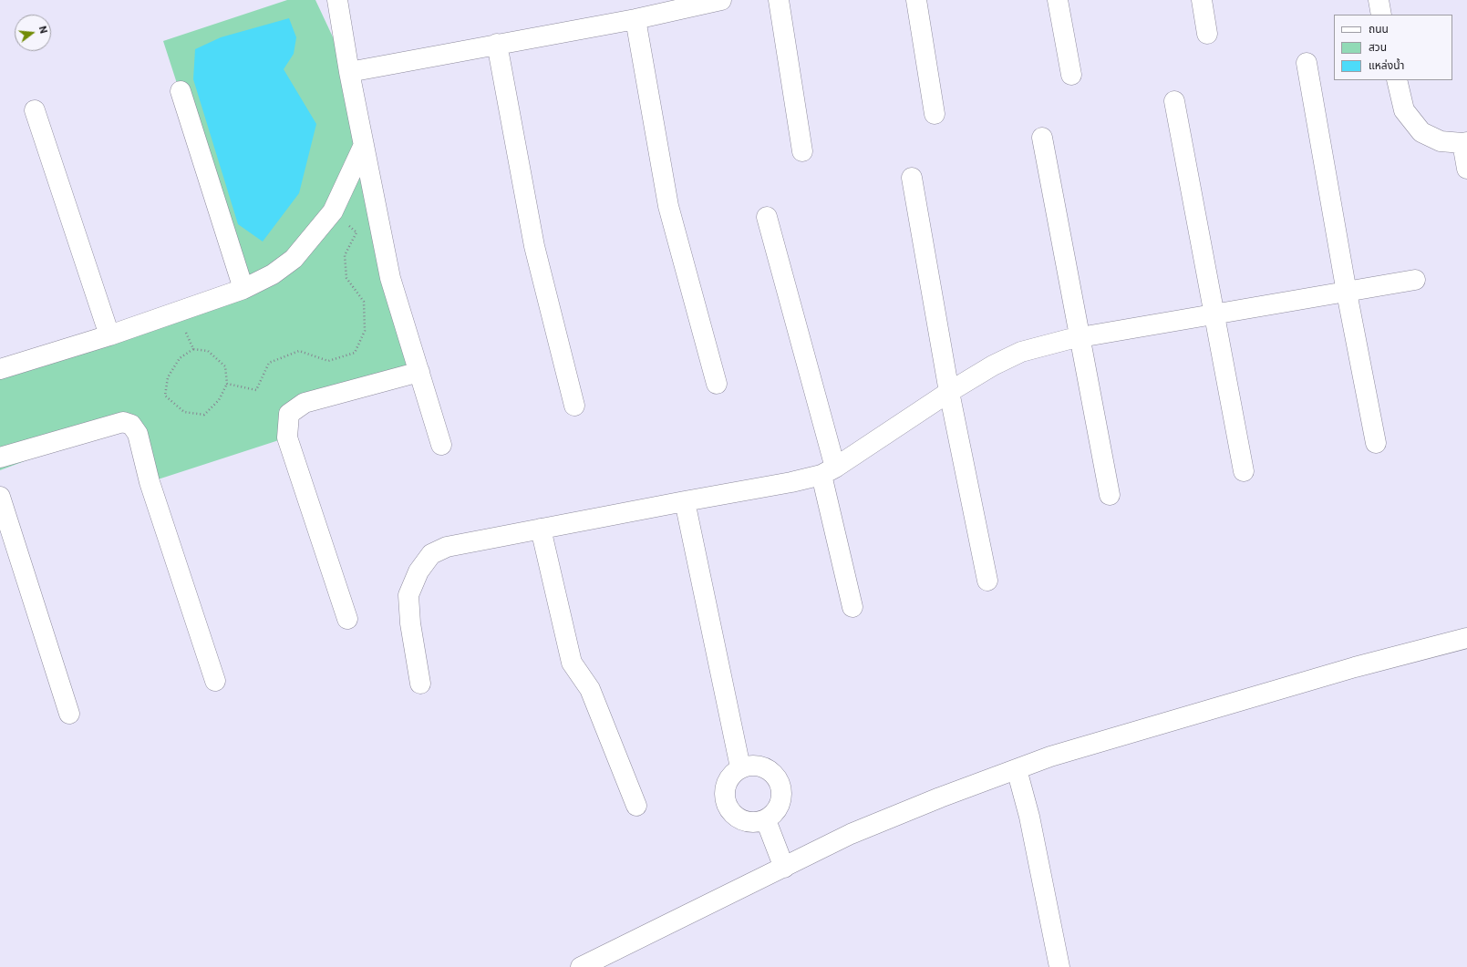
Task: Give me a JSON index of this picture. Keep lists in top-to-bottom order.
{
  "legend": ["ถนน", "สวน", "แหล่งน้ำ"],
  "north": "right"
}
